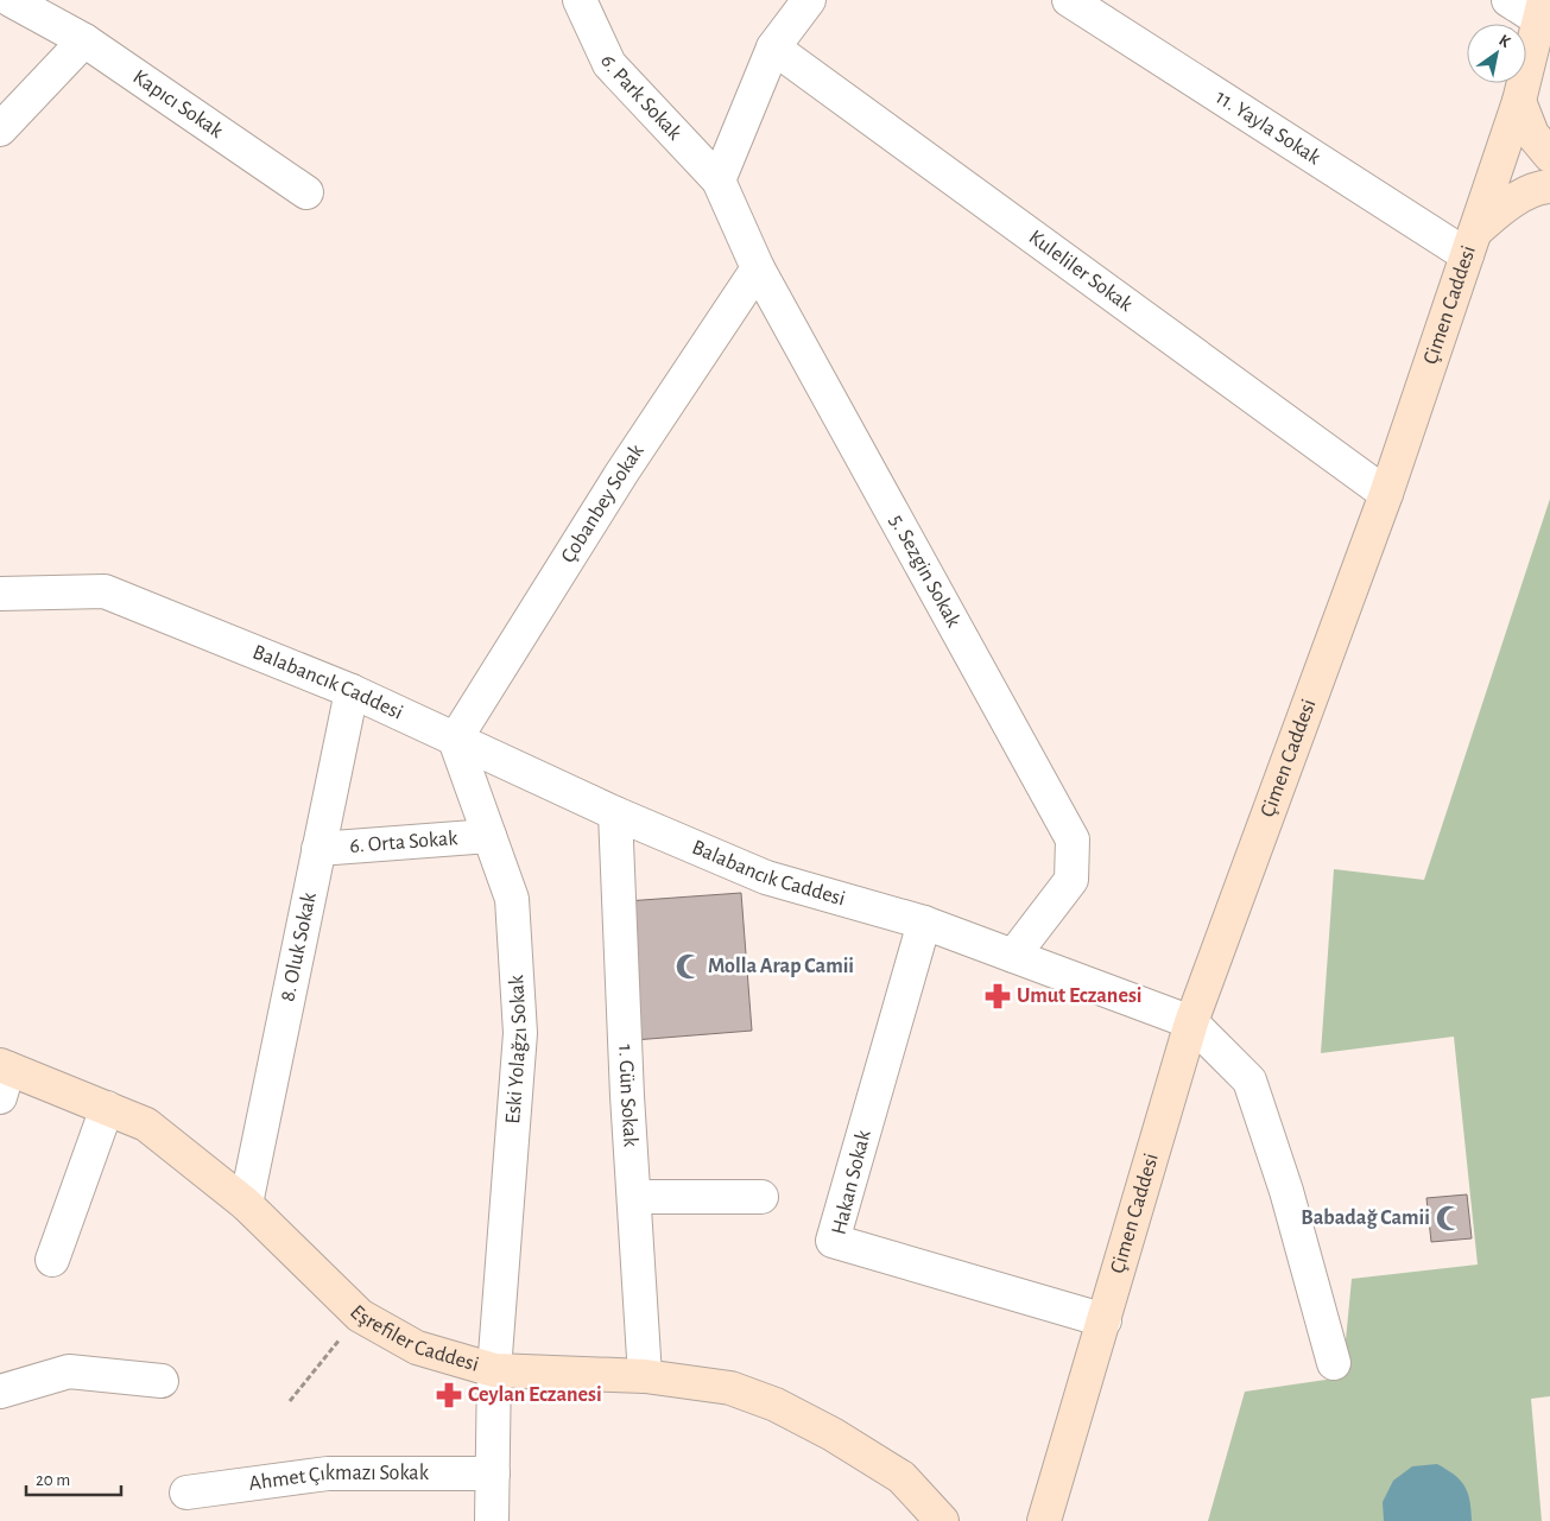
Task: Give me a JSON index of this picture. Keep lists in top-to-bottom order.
{
  "streets": {
    "main road": ["Çimen Caddesi", "Eşrefiler Caddesi"],
    "street": [
      "6. Park Sokak",
      "Kapıcı Sokak",
      "11. Yayla Sokak",
      "Kuleliler Sokak",
      "Çobanbey Sokak",
      "5. Sezgin Sokak",
      "Balabancık Caddesi",
      "6. Orta Sokak",
      "8. Oluk Sokak",
      "Eski Yolağzı Sokak",
      "1. Gün Sokak",
      "Hakan Sokak",
      "Ahmet Çıkmazı Sokak"
    ]
  },
  "crossings": [
    ["6. Park Sokak", "5. Sezgin Sokak"],
    ["11. Yayla Sokak", "Çimen Caddesi"],
    ["Kuleliler Sokak", "Çimen Caddesi"],
    ["Çimen Caddesi", "Balabancık Caddesi"],
    ["Çimen Caddesi", "Hakan Sokak"],
    ["Çobanbey Sokak", "5. Sezgin Sokak"],
    ["Çobanbey Sokak", "Balabancık Caddesi"],
    ["Çobanbey Sokak", "Eski Yolağzı Sokak"],
    ["5. Sezgin Sokak", "Balabancık Caddesi"],
    ["Balabancık Caddesi", "8. Oluk Sokak"],
    ["Balabancık Caddesi", "Eski Yolağzı Sokak"],
    ["Balabancık Caddesi", "1. Gün Sokak"],
    ["Balabancık Caddesi", "Hakan Sokak"],
    ["6. Orta Sokak", "8. Oluk Sokak"],
    ["6. Orta Sokak", "Eski Yolağzı Sokak"],
    ["8. Oluk Sokak", "Eşrefiler Caddesi"],
    ["Eski Yolağzı Sokak", "Eşrefiler Caddesi"],
    ["Eski Yolağzı Sokak", "Ahmet Çıkmazı Sokak"],
    ["1. Gün Sokak", "Eşrefiler Caddesi"]
  ],
  "places": {
    "mosque": ["Molla Arap Camii", "Babadağ Camii"],
    "pharmacy": ["Umut Eczanesi", "Ceylan Eczanesi"]
  },
  "scale_bar": "20 m",
  "north": "top right"
}
